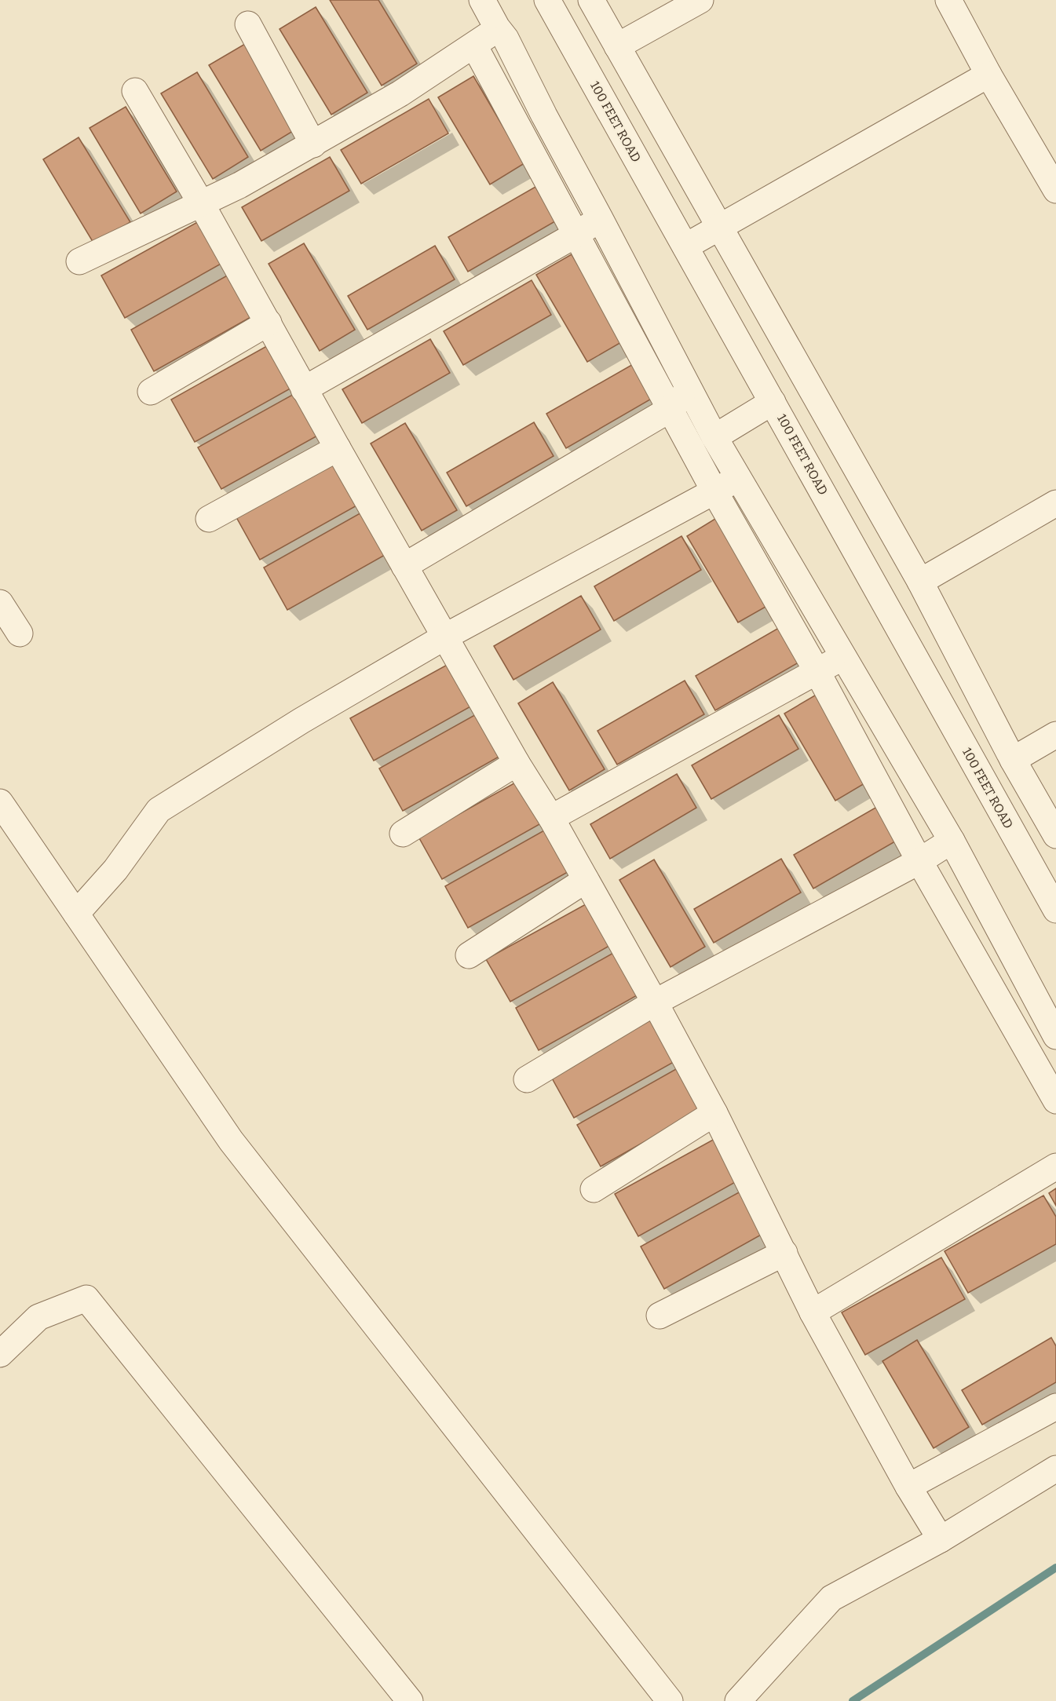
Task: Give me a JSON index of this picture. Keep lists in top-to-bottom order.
{
  "streets": {
    "street": ["100 FEET ROAD"]
  }
}
